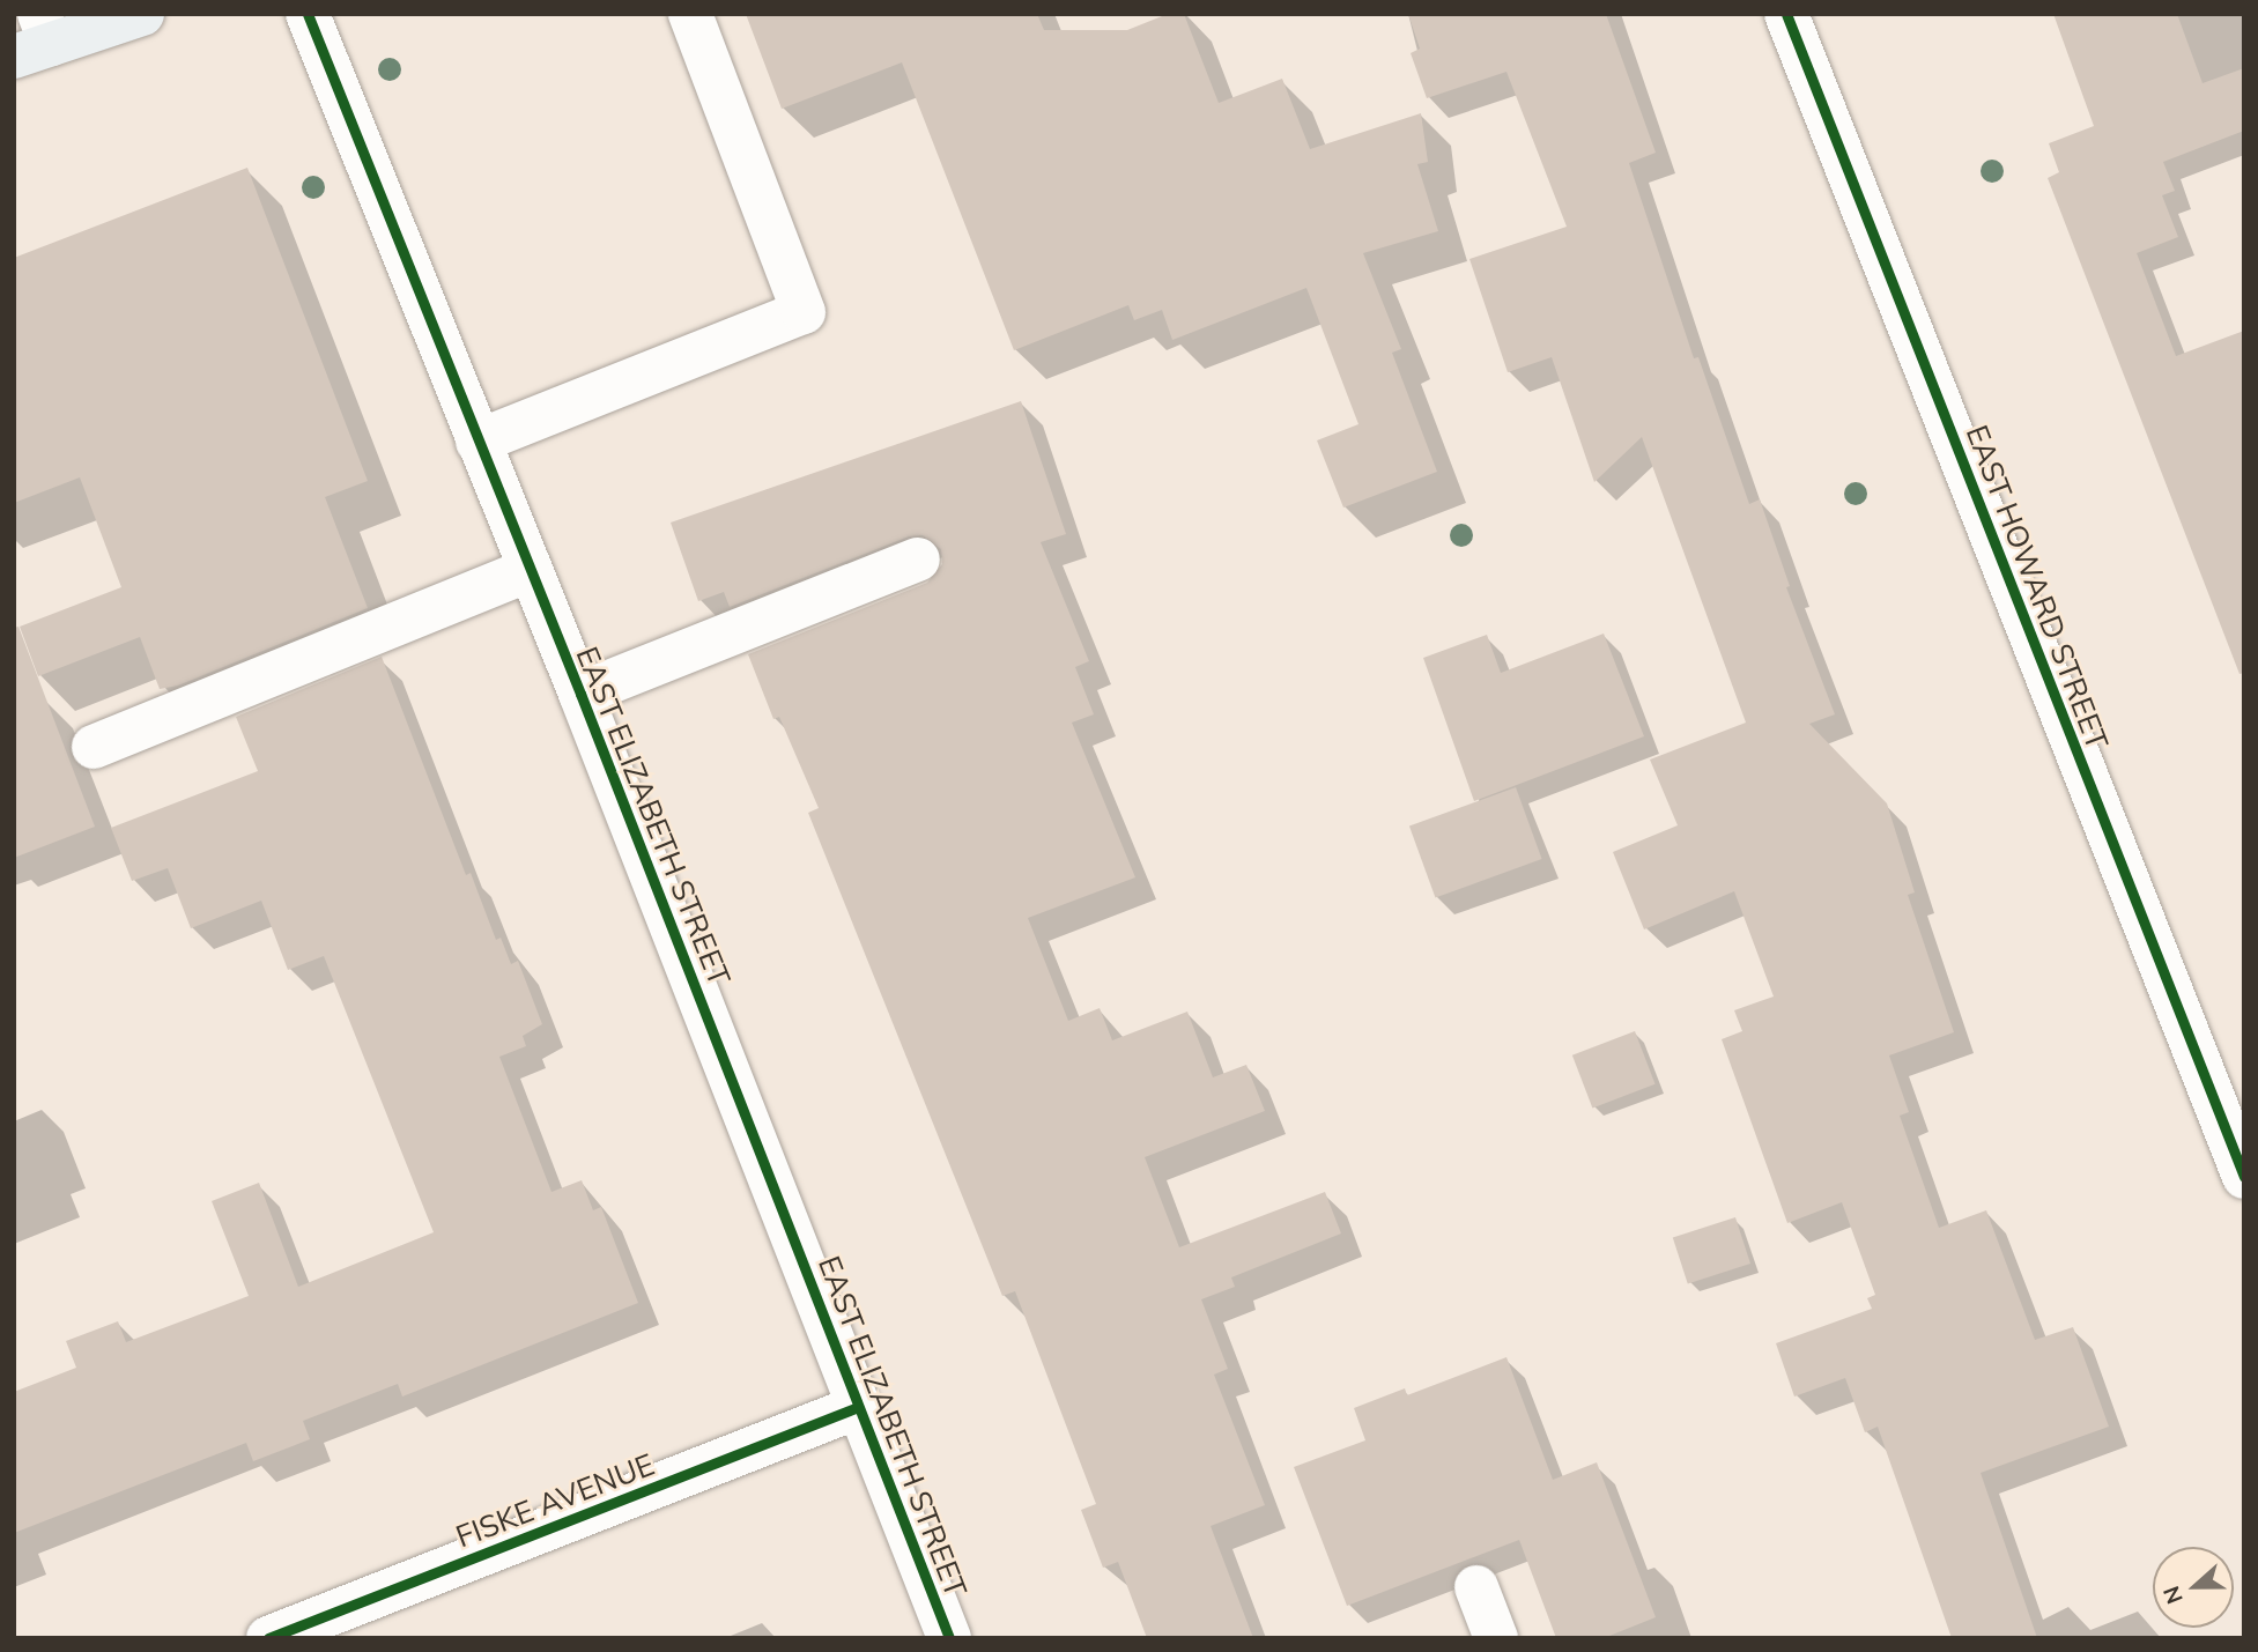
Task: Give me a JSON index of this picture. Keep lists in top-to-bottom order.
{
  "streets": {
    "street": ["EAST HOWARD STREET", "EAST ELIZABETH STREET", "FISKE AVENUE"]
  },
  "crossings": [
    ["EAST ELIZABETH STREET", "FISKE AVENUE"]
  ],
  "north": "left"
}
